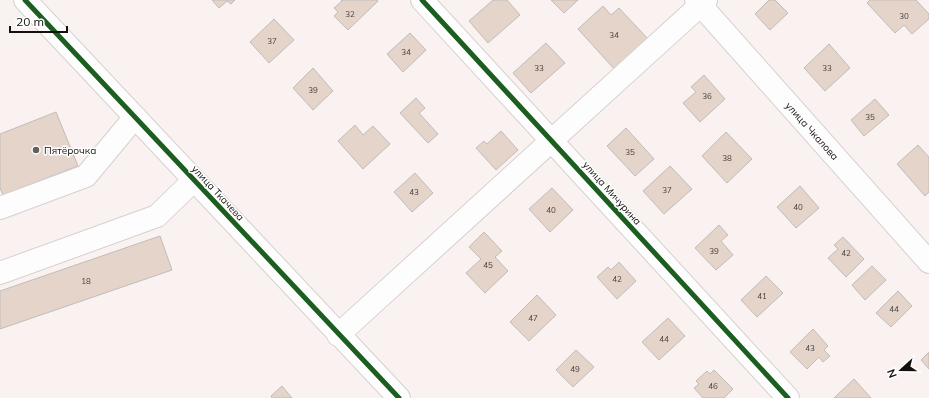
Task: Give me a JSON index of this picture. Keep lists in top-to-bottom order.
{
  "streets": {
    "street": ["улица Чкалова", "улица Ткачева", "улица Мичурина"]
  },
  "places": ["Пятёрочка"],
  "house_numbers": [
    "32",
    "30",
    "34",
    "37",
    "34",
    "33",
    "33",
    "39",
    "36",
    "35",
    "35",
    "38",
    "37",
    "43",
    "40",
    "40",
    "39",
    "42",
    "45",
    "42",
    "18",
    "41",
    "44",
    "47",
    "44",
    "43",
    "49",
    "46"
  ],
  "scale_bar": "20 m",
  "north": "left"
}
